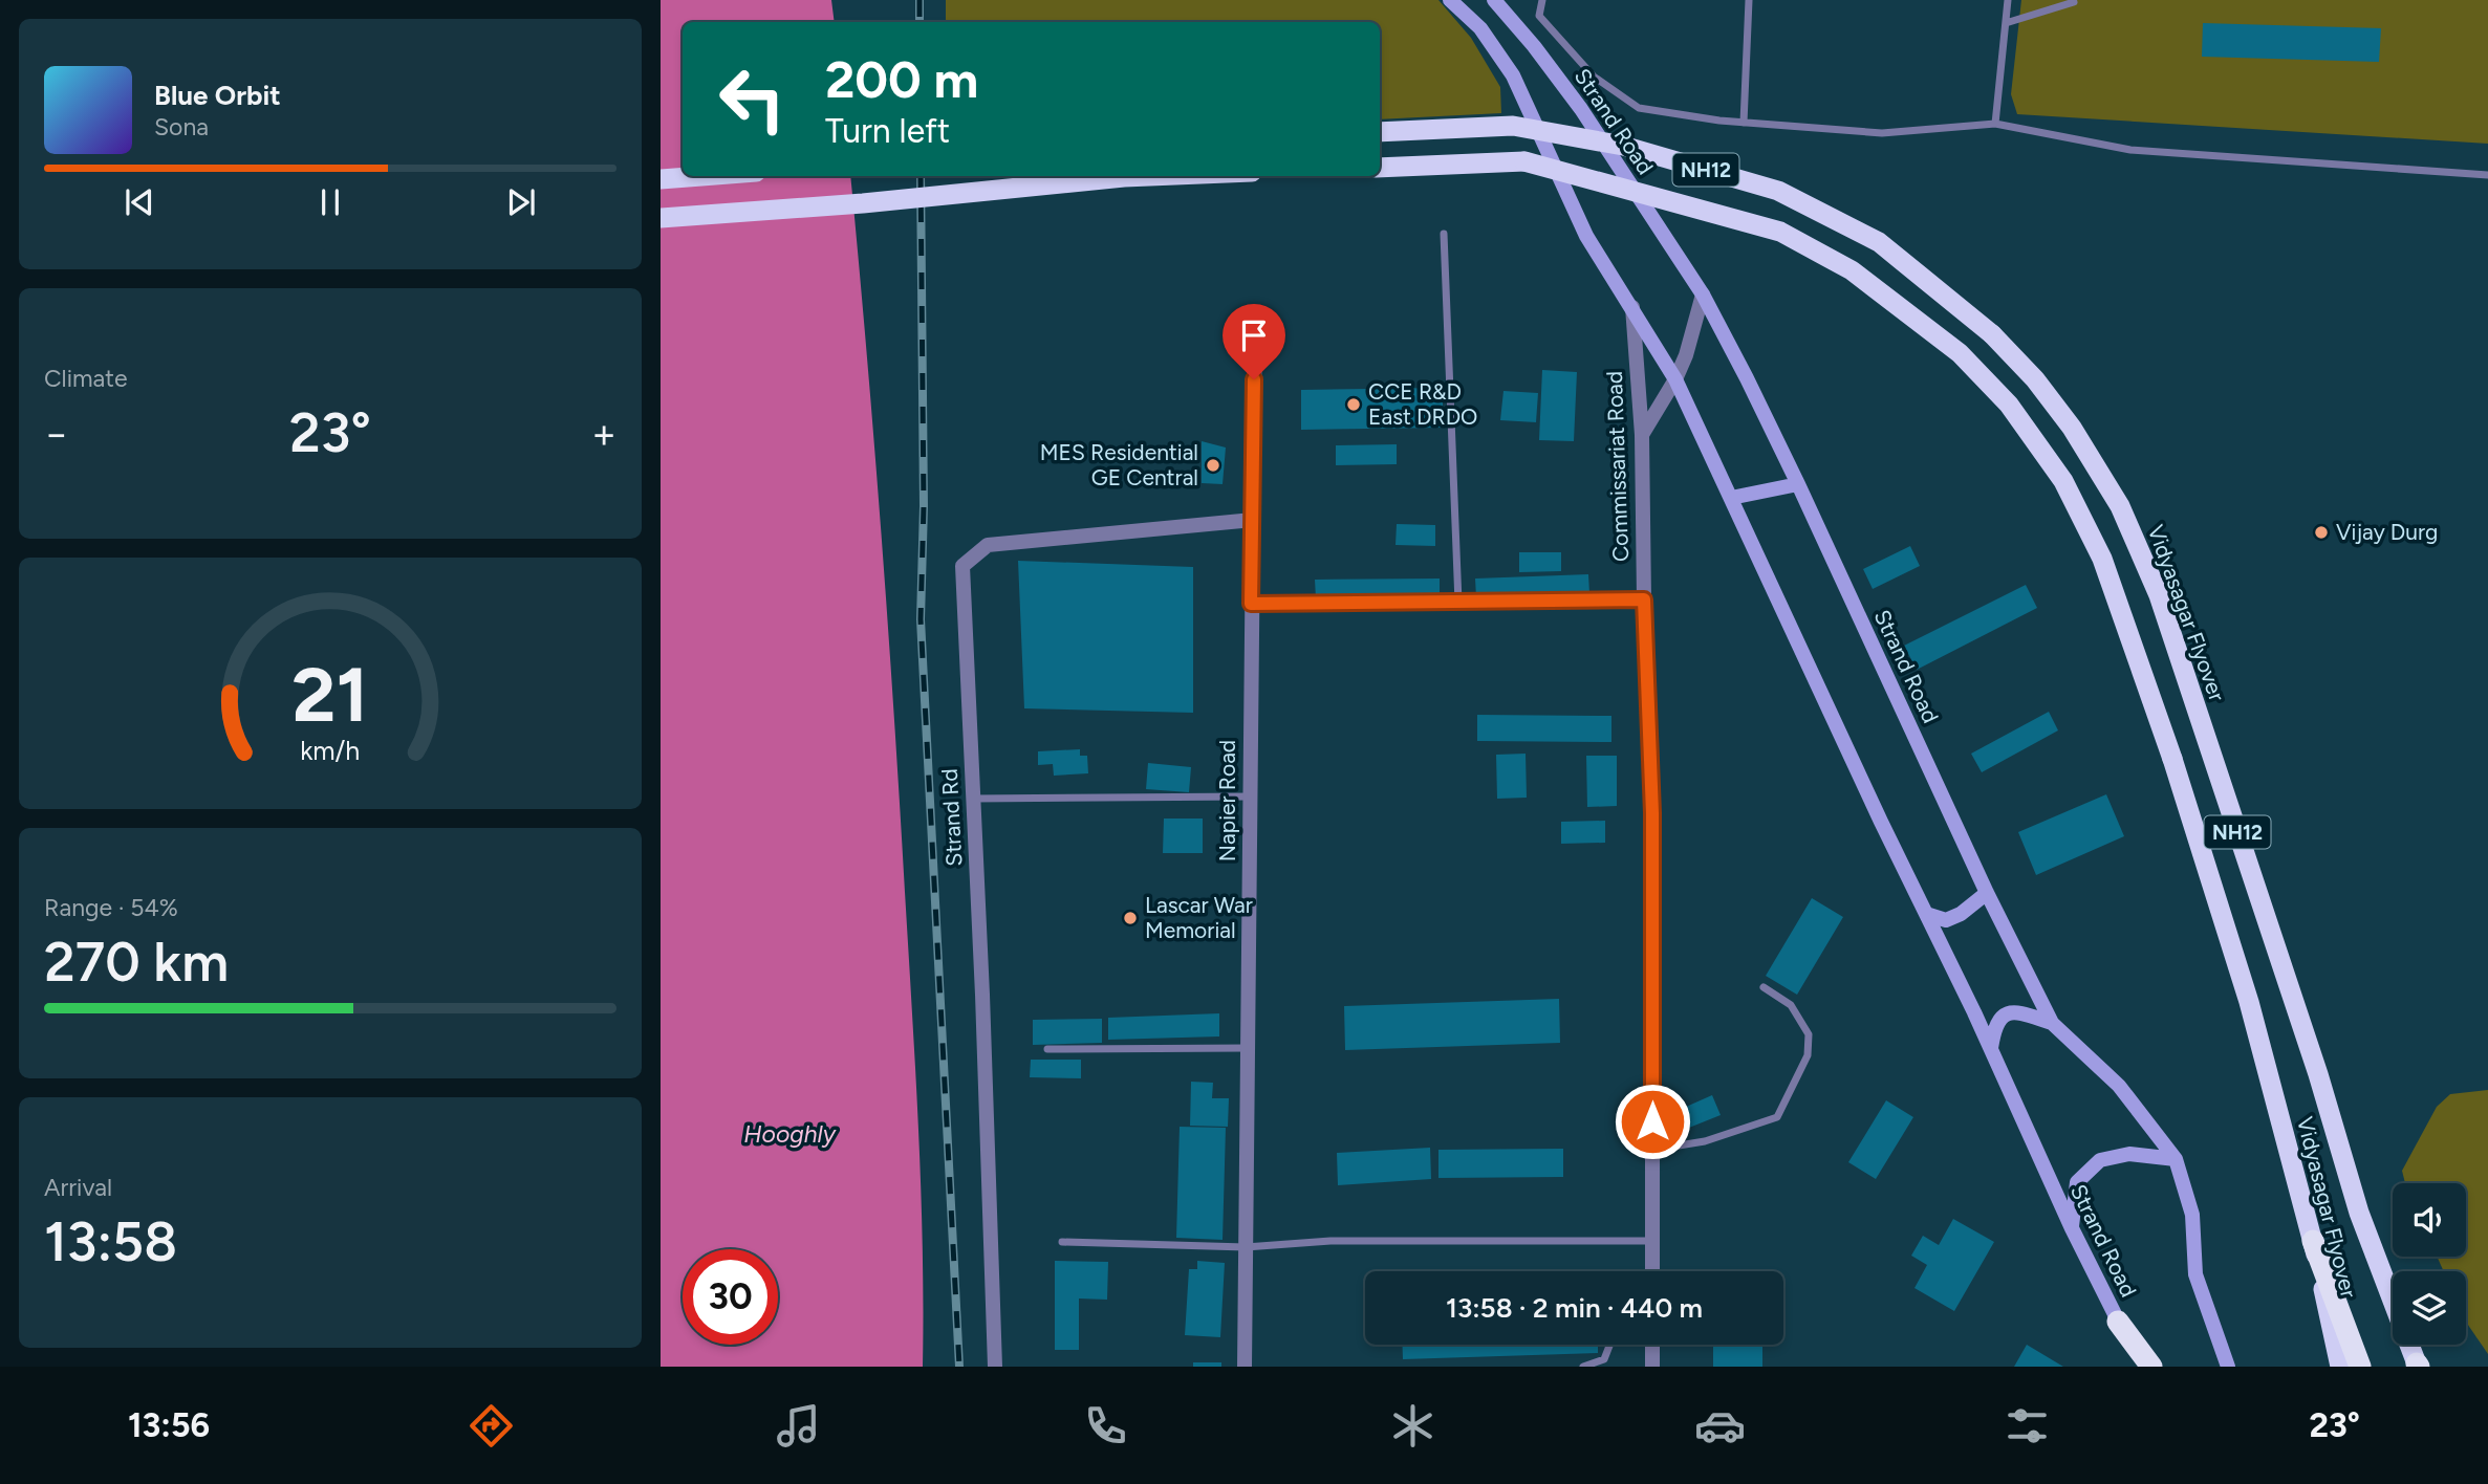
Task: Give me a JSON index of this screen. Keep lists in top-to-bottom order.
{
  "streets": {
    "highway": ["NH12", "Vidyasagar Flyover"],
    "main road": ["Strand Road"],
    "street": ["Commissariat Road", "Napier Road", "Strand Rd"]
  },
  "crossings": [
    ["Strand Road", "Commissariat Road"],
    ["Napier Road", "Strand Rd"]
  ],
  "water": ["Hooghly"],
  "places": [
    "CCE R&D East DRDO",
    "MES Residential GE Central",
    "Vijay Durg",
    "Lascar War Memorial"
  ],
  "page": {
    "turn": ["200 m", "Turn left"],
    "song": ["Blue Orbit", "Sona"],
    "tile": [
      "Climate",
      ["Range · 54%", "270 km"],
      ["Arrival", "13:58"]
    ],
    "heat": ["−", "23°", "+"],
    "limit": "30",
    "trip": "13:58 · 2 min · 440 m",
    "tabs": ["13:56", "23°"],
    "gauge": ["21", "km/h"]
  }
}
